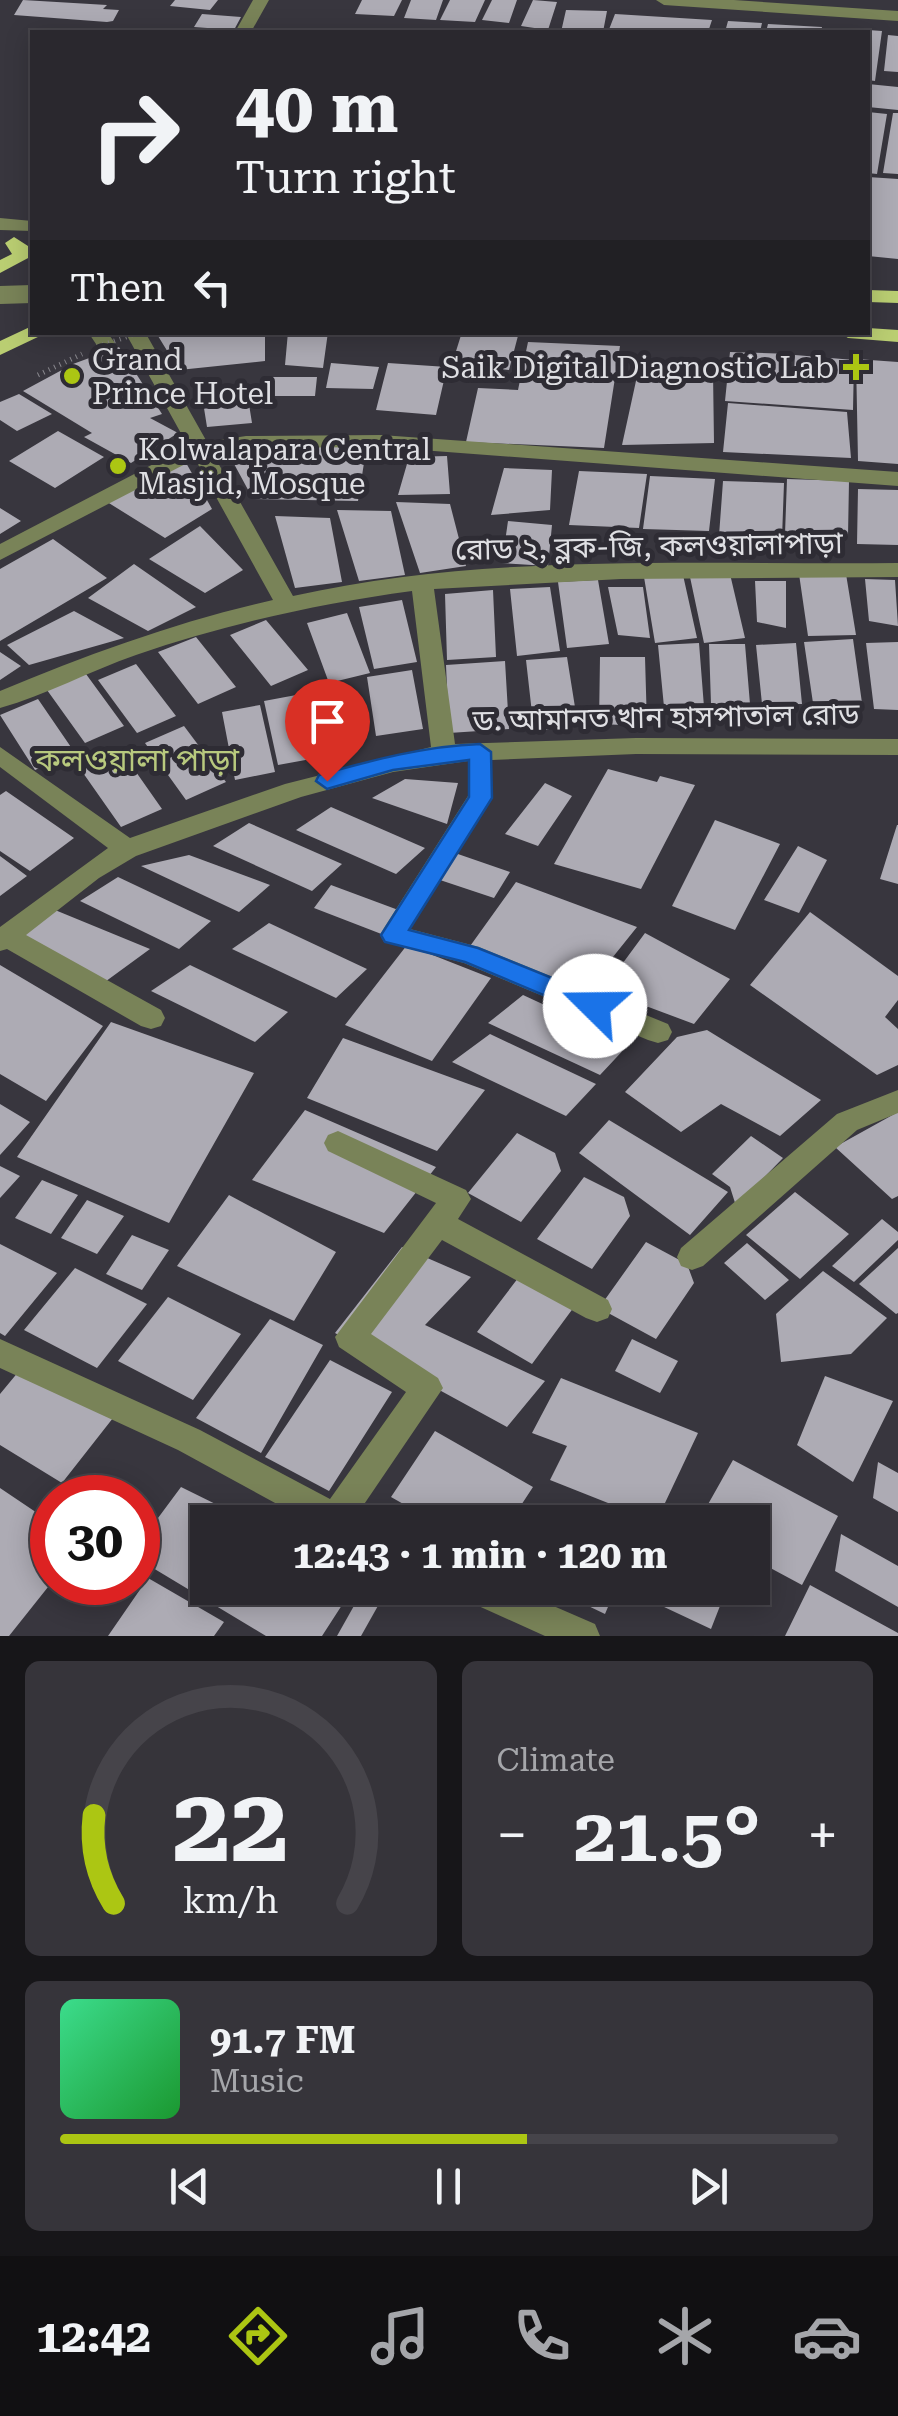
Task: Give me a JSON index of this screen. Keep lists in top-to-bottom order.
{
  "streets": {
    "street": ["রোড ২, ব্লক-জি, কলওয়ালাপাড়া", "ড. আমানত খান হাসপাতাল রোড"]
  },
  "districts": ["কলওয়ালা পাড়া"],
  "places": {
    "health": ["Saik Digital Diagnostic Lab"],
    "other": ["Grand Prince Hotel", "Kolwalapara Central Masjid, Mosque"]
  },
  "page": {
    "turn": ["40 m", "Turn right"],
    "then": "Then",
    "limit": "30",
    "trip": "12:43 · 1 min · 120 m",
    "tile": "Climate",
    "heat": ["−", "21.5°", "+"],
    "song": ["91.7 FM", "Music"],
    "tabs": "12:42",
    "gauge": ["22", "km/h"]
  }
}
